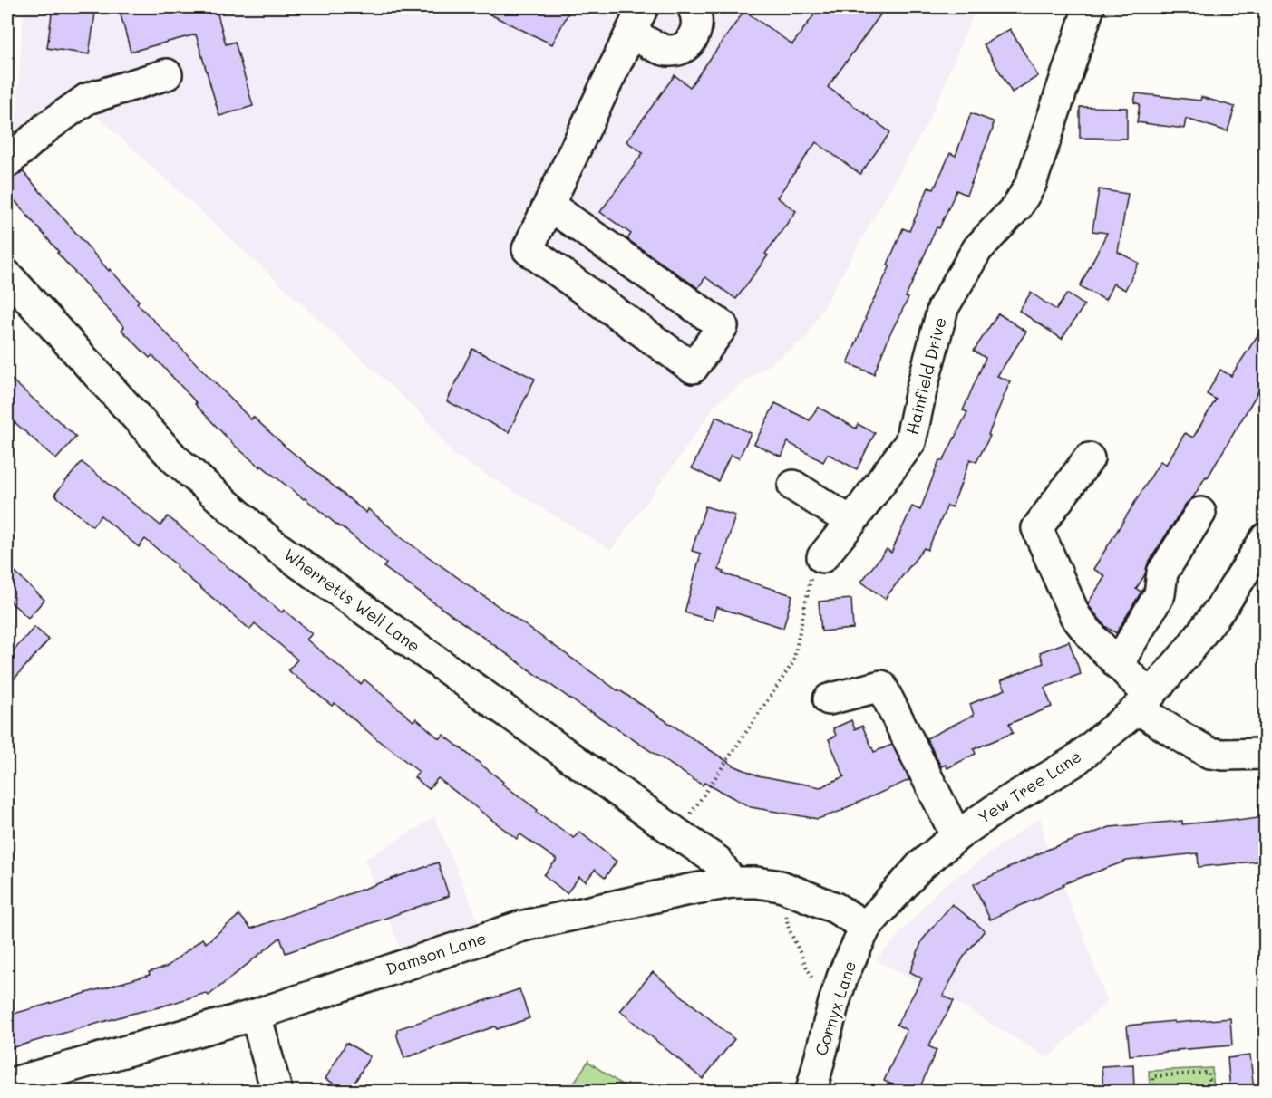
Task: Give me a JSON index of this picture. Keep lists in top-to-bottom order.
{
  "streets": {
    "street": [
      "Hainfield Drive",
      "Wherretts Well Lane",
      "Yew Tree Lane",
      "Damson Lane",
      "Cornyx Lane"
    ]
  },
  "crossings": [
    ["Wherretts Well Lane", "Damson Lane"],
    ["Yew Tree Lane", "Damson Lane"],
    ["Yew Tree Lane", "Cornyx Lane"],
    ["Damson Lane", "Cornyx Lane"]
  ]
}
